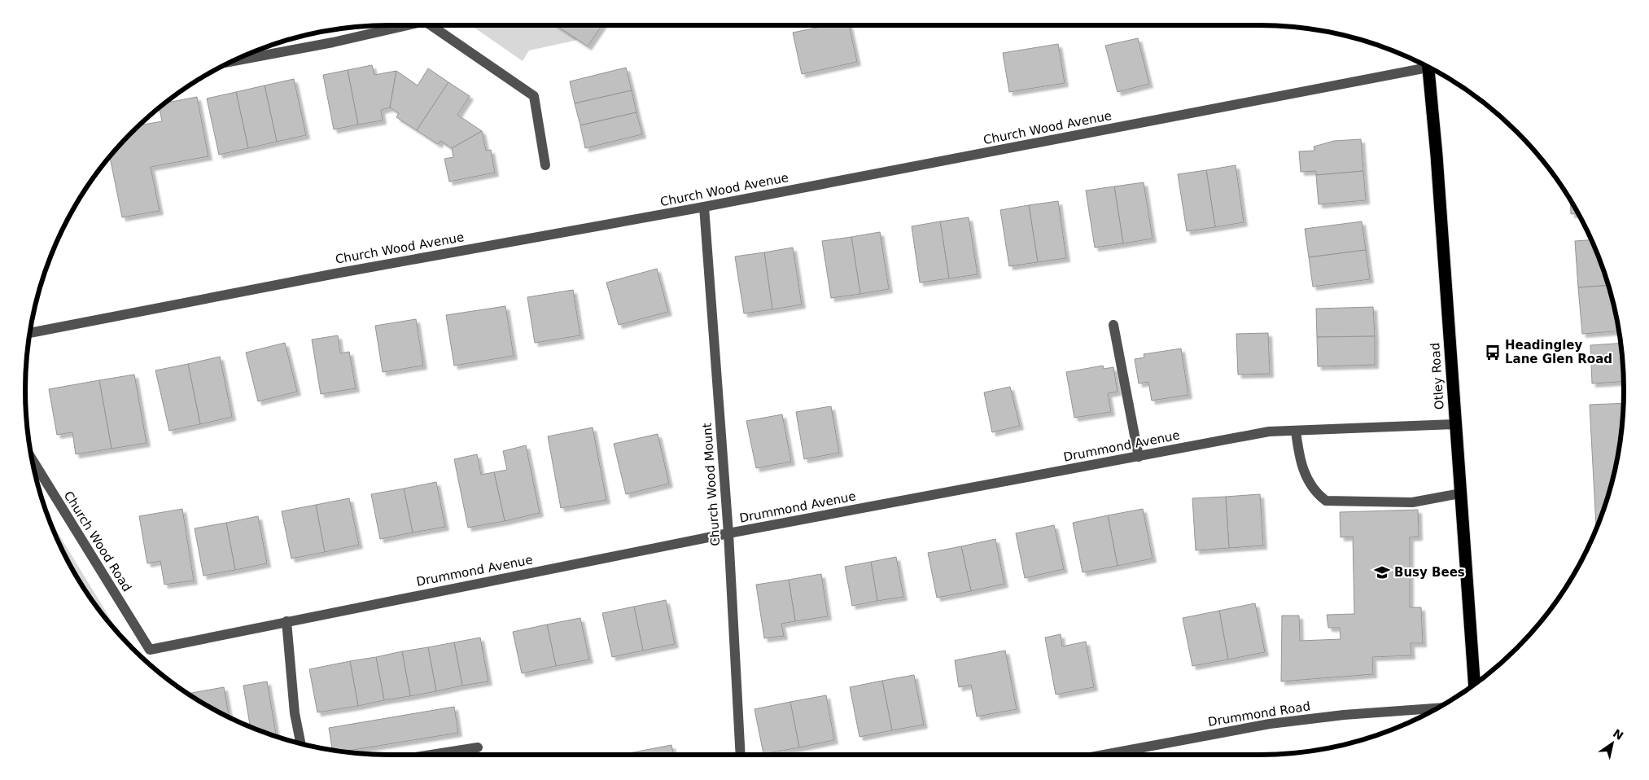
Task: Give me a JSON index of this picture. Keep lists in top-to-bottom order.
{
  "streets": {
    "highway": ["Otley Road"],
    "street": [
      "Church Wood Avenue",
      "Drummond Avenue",
      "Church Wood Mount",
      "Church Wood Road",
      "Drummond Road"
    ]
  },
  "crossings": [
    ["Church Wood Avenue", "Church Wood Mount"],
    ["Otley Road", "Drummond Avenue"],
    ["Drummond Avenue", "Church Wood Mount"],
    ["Drummond Avenue", "Church Wood Road"]
  ],
  "places": {
    "bus stop": ["Headingley Lane Glen Road"],
    "school or university": ["Busy Bees"]
  },
  "north": "top right"
}
